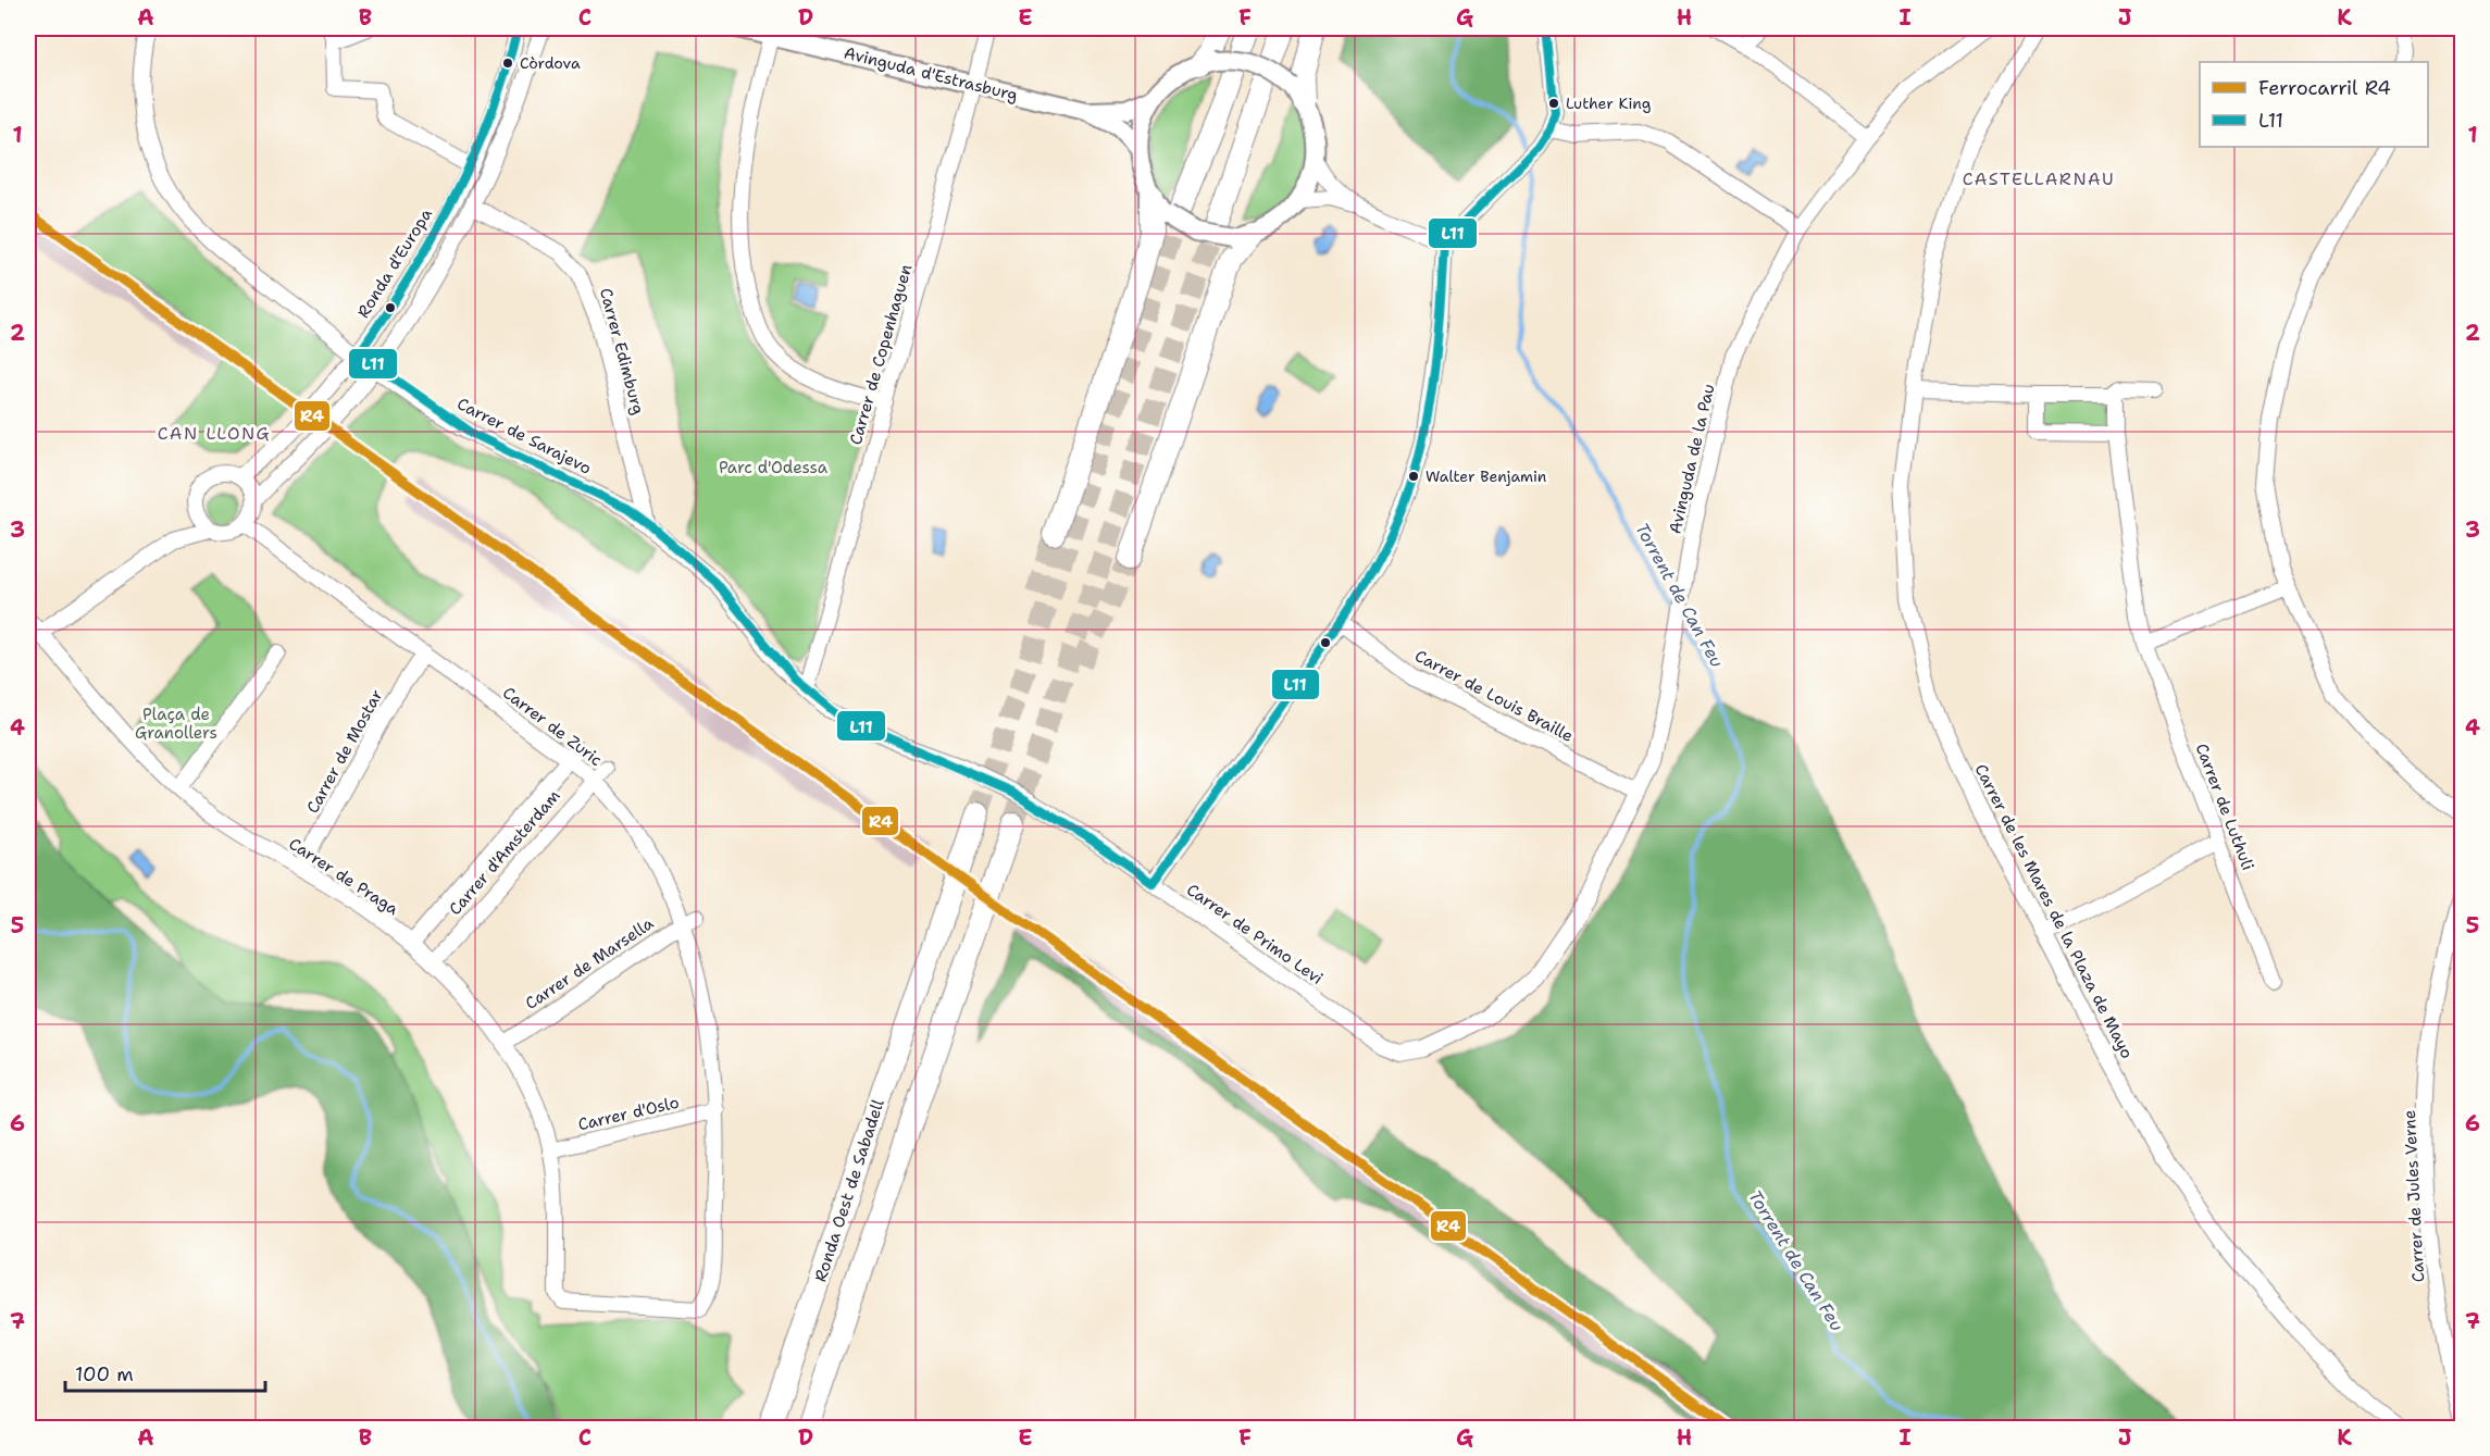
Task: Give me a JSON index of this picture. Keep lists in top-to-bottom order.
{
  "streets": {
    "highway": ["Ronda Oest de Sabadell"],
    "main road": ["Avinguda d'Estrasburg"],
    "street": [
      "Ronda d'Europa",
      "Carrer Edimburg",
      "Carrer de Copenhaguen",
      "Carrer de Sarajevo",
      "Avinguda de la Pau",
      "Carrer de Louis Braille",
      "Carrer de Zuric",
      "Carrer de Mostar",
      "Carrer de Luthuli",
      "Carrer d'Amsterdam",
      "Carrer de Praga",
      "Carrer de les Mares de la Plaza de Mayo",
      "Carrer de Primo Levi",
      "Carrer de Marsella",
      "Carrer d'Oslo",
      "Carrer de Jules Verne"
    ]
  },
  "crossings": [
    ["Avinguda d'Estrasburg", "Carrer de Copenhaguen"],
    ["Ronda d'Europa", "Carrer de Sarajevo"],
    ["Ronda d'Europa", "Carrer de Zuric"],
    ["Carrer Edimburg", "Carrer de Sarajevo"],
    ["Carrer de Copenhaguen", "Carrer de Sarajevo"],
    ["Carrer de Sarajevo", "Carrer de Primo Levi"],
    ["Avinguda de la Pau", "Carrer de Louis Braille"],
    ["Avinguda de la Pau", "Carrer de Primo Levi"],
    ["Carrer de Zuric", "Carrer de Mostar"],
    ["Carrer de Zuric", "Carrer d'Amsterdam"],
    ["Carrer de Zuric", "Carrer de Praga"],
    ["Carrer de Zuric", "Carrer de Marsella"],
    ["Carrer de Zuric", "Carrer d'Oslo"],
    ["Carrer de Mostar", "Carrer de Praga"],
    ["Carrer d'Amsterdam", "Carrer de Praga"],
    ["Carrer de Praga", "Carrer de Marsella"],
    ["Carrer de Praga", "Carrer d'Oslo"]
  ],
  "districts": ["CASTELLARNAU", "CAN LLONG"],
  "water": ["Torrent de Can Feu"],
  "parks": ["Parc d'Odessa", "Plaça de Granollers"],
  "places": ["Còrdova", "Luther King", "Walter Benjamin"],
  "lines": ["transit line L11", "rail line R4"],
  "legend": ["Ferrocarril R4", "L11"],
  "scale_bar": "100 m",
  "grid": {
    "columns": [
      "A",
      "B",
      "C",
      "D",
      "E",
      "F",
      "G",
      "H",
      "I",
      "J",
      "K"
    ],
    "rows": [
      "1",
      "2",
      "3",
      "4",
      "5",
      "6",
      "7"
    ]
  }
}
